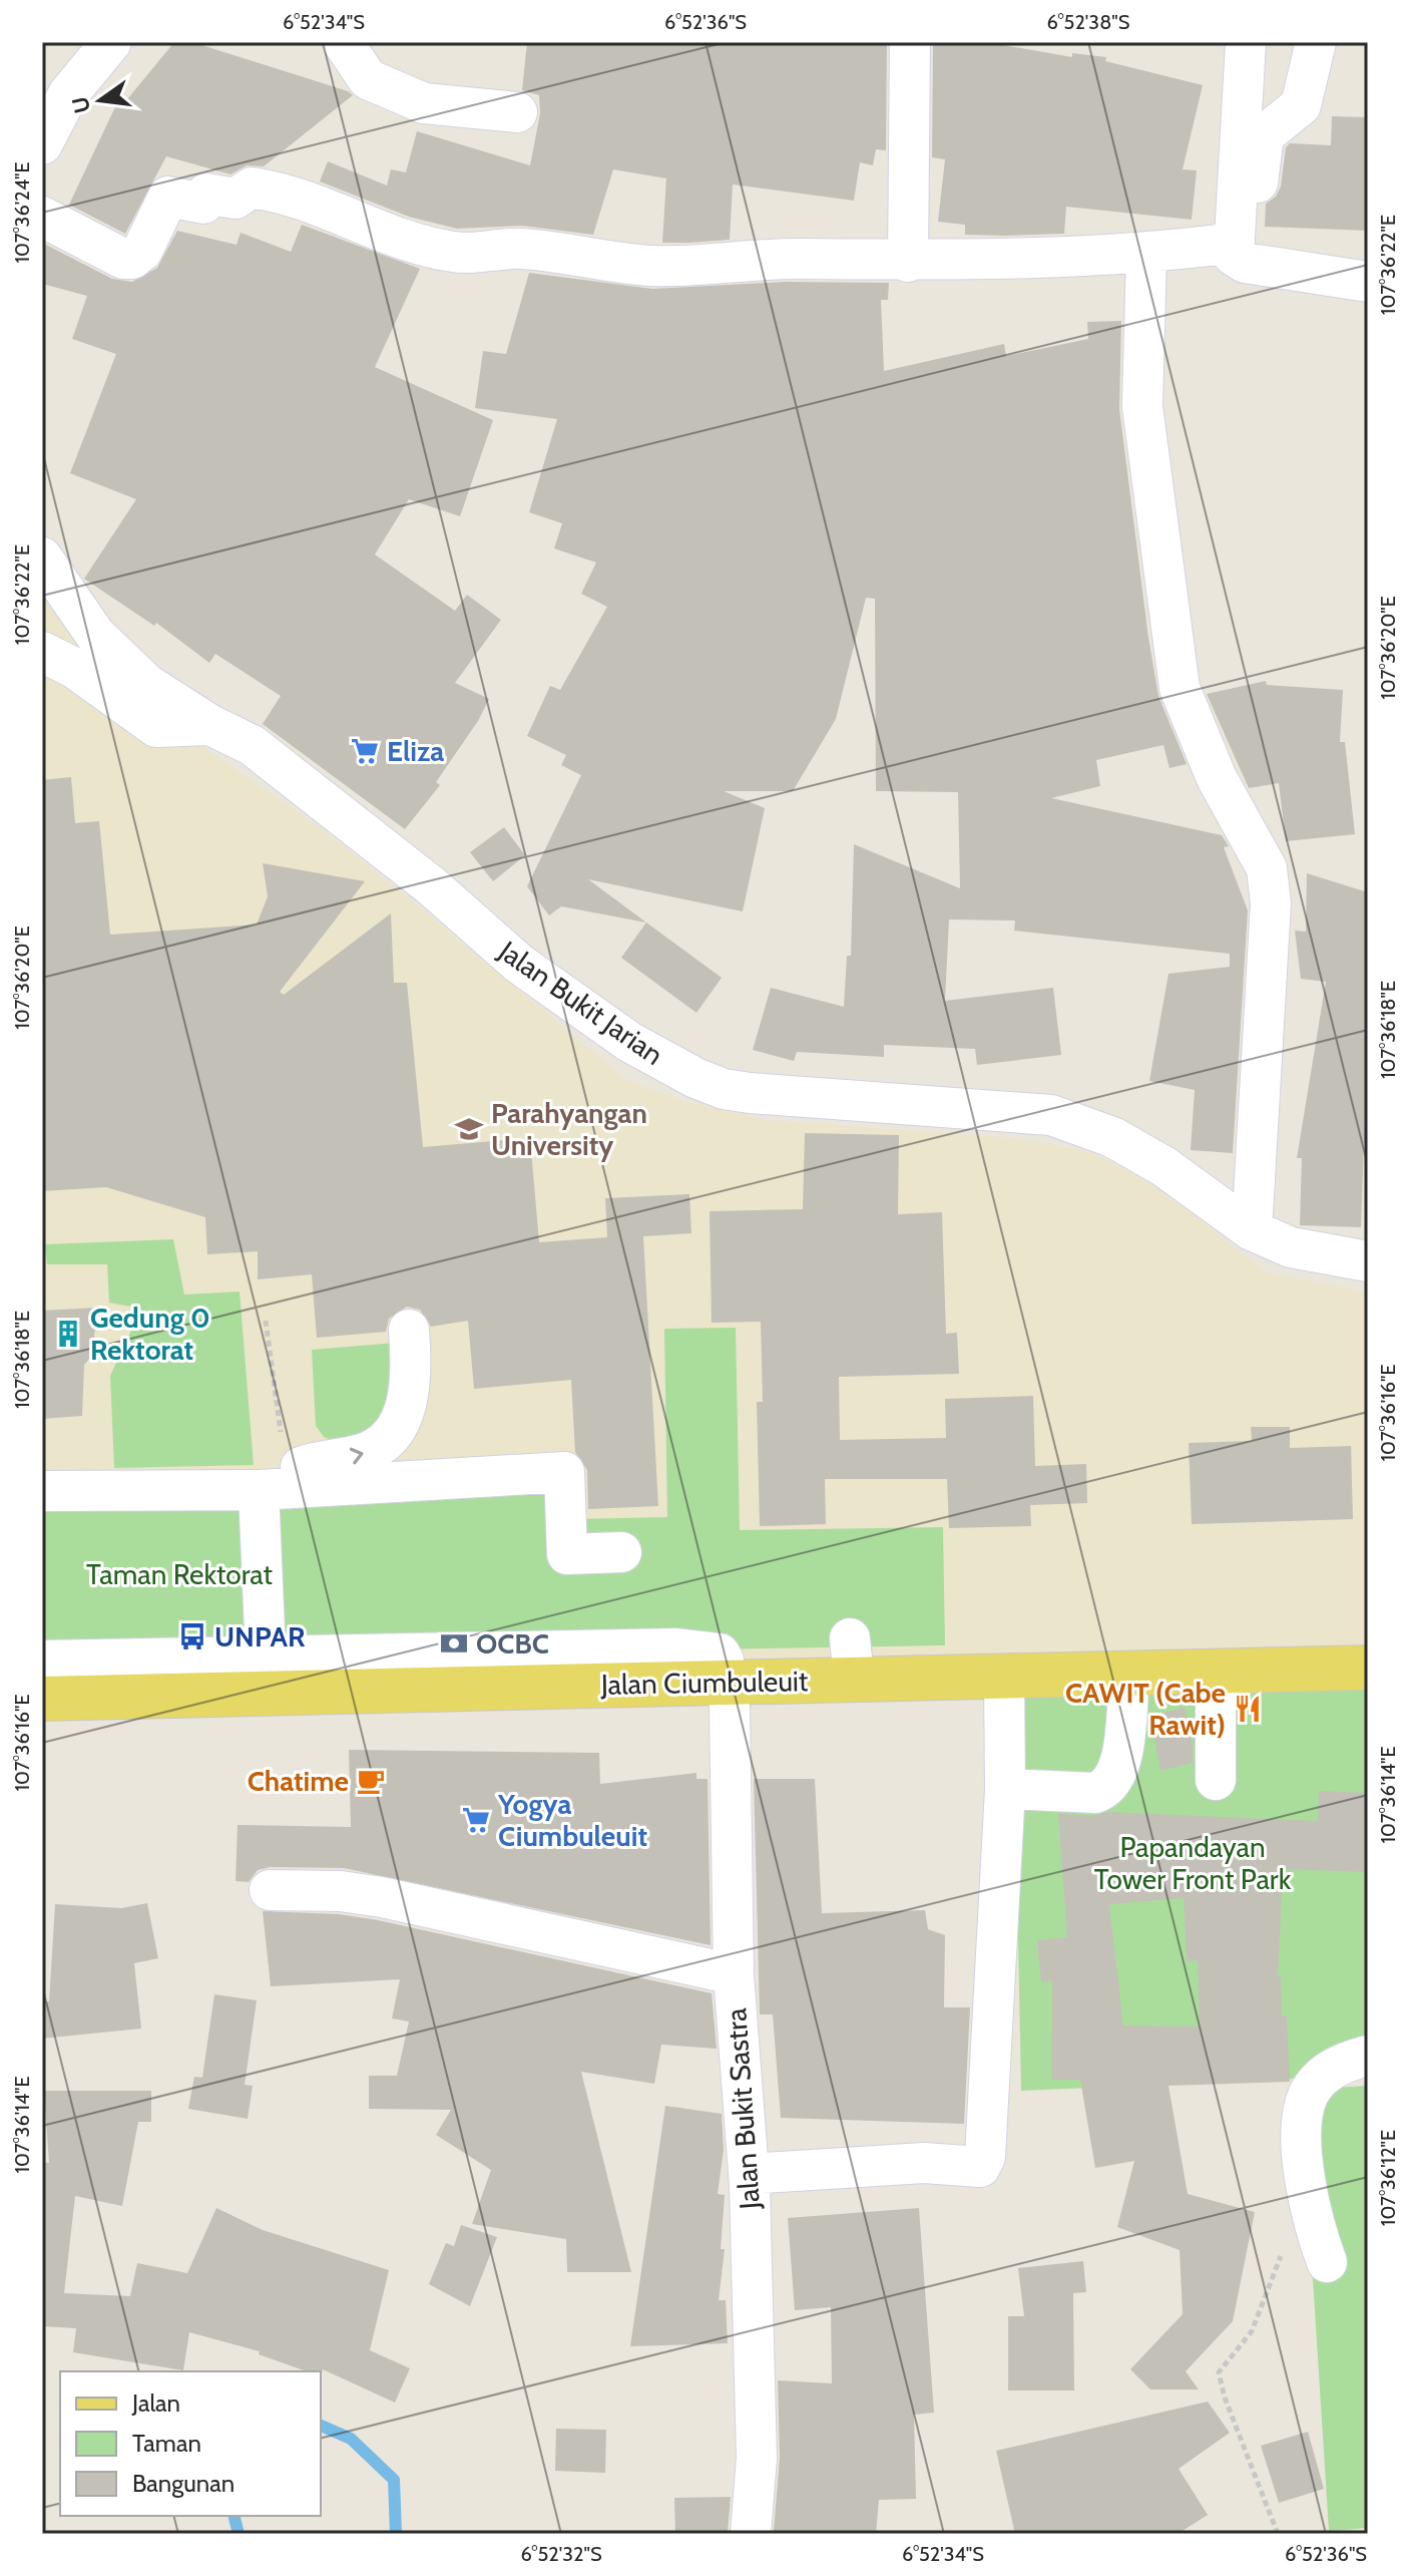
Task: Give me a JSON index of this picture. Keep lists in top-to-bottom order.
{
  "streets": {
    "main road": ["Jalan Ciumbuleuit"],
    "street": ["Jalan Bukit Jarian", "Jalan Bukit Sastra"]
  },
  "crossings": [
    ["Jalan Ciumbuleuit", "Jalan Bukit Sastra"]
  ],
  "parks": ["Taman Rektorat", "Papandayan Tower Front Park"],
  "places": {
    "supermarket": ["Eliza", "Yogya Ciumbuleuit"],
    "school or university": ["Parahyangan University"],
    "building": ["Gedung 0 Rektorat"],
    "bus stop": ["UNPAR"],
    "bank": ["OCBC"],
    "restaurant": ["CAWIT (Cabe Rawit)"],
    "cafe": ["Chatime"]
  },
  "legend": ["Jalan", "Taman", "Bangunan"],
  "north": "left",
  "coordinates": [
    "6°52'34\"S",
    "6°52'36\"S",
    "6°52'38\"S",
    "107°36'24\"E",
    "107°36'22\"E",
    "107°36'20\"E",
    "107°36'18\"E",
    "107°36'16\"E",
    "107°36'14\"E",
    "107°36'12\"E",
    "6°52'32\"S"
  ]
}
